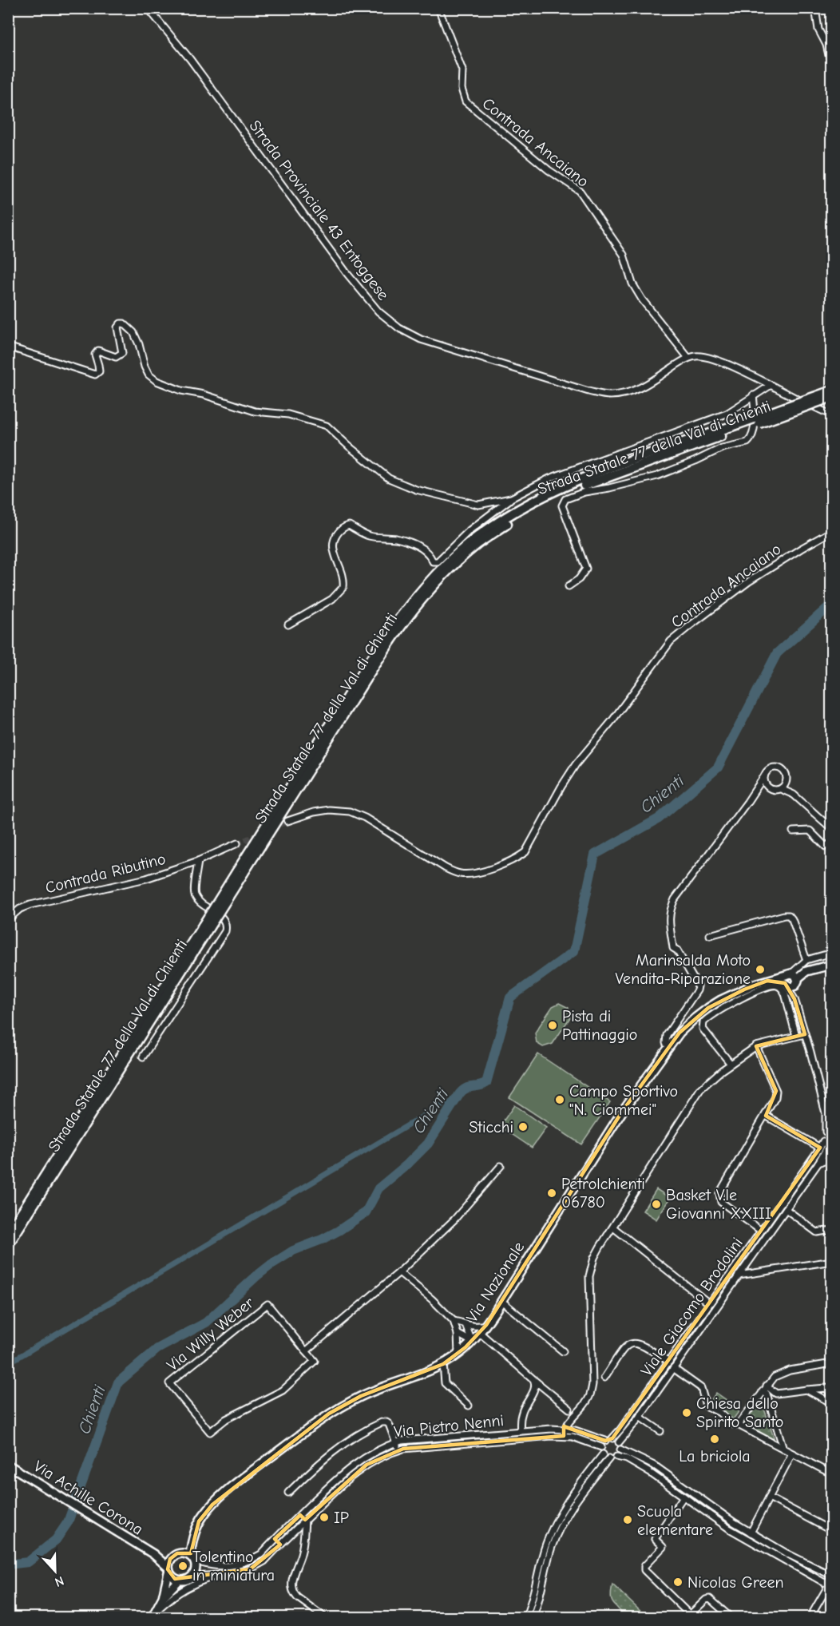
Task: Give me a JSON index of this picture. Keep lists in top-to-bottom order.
{
  "streets": {
    "highway": ["Strada Statale 77 della Val di Chienti"],
    "main road": ["Via Nazionale", "Via Achille Corona"],
    "street": [
      "Contrada Ancaiano",
      "Strada Provinciale 43 Entoggese",
      "Contrada Ributino",
      "Viale Giacomo Brodolini",
      "Via Willy Weber",
      "Via Pietro Nenni"
    ]
  },
  "crossings": [
    ["Contrada Ancaiano", "Strada Provinciale 43 Entoggese"],
    ["Via Nazionale", "Via Pietro Nenni"],
    ["Via Nazionale", "Via Achille Corona"],
    ["Viale Giacomo Brodolini", "Via Pietro Nenni"],
    ["Via Pietro Nenni", "Via Achille Corona"]
  ],
  "water": ["Chienti"],
  "places": [
    "Marinsalda Moto Vendita-Riparazione",
    "Pista di Pattinaggio",
    "Campo Sportivo \"N. Ciommei\"",
    "Sticchi",
    "Petrolchienti 06780",
    "Basket V.le Giovanni XXIII",
    "Chiesa dello Spirito Santo",
    "La briciola",
    "IP",
    "Scuola elementare",
    "Tolentino in miniatura",
    "Nicolas Green"
  ],
  "north": "bottom"
}
